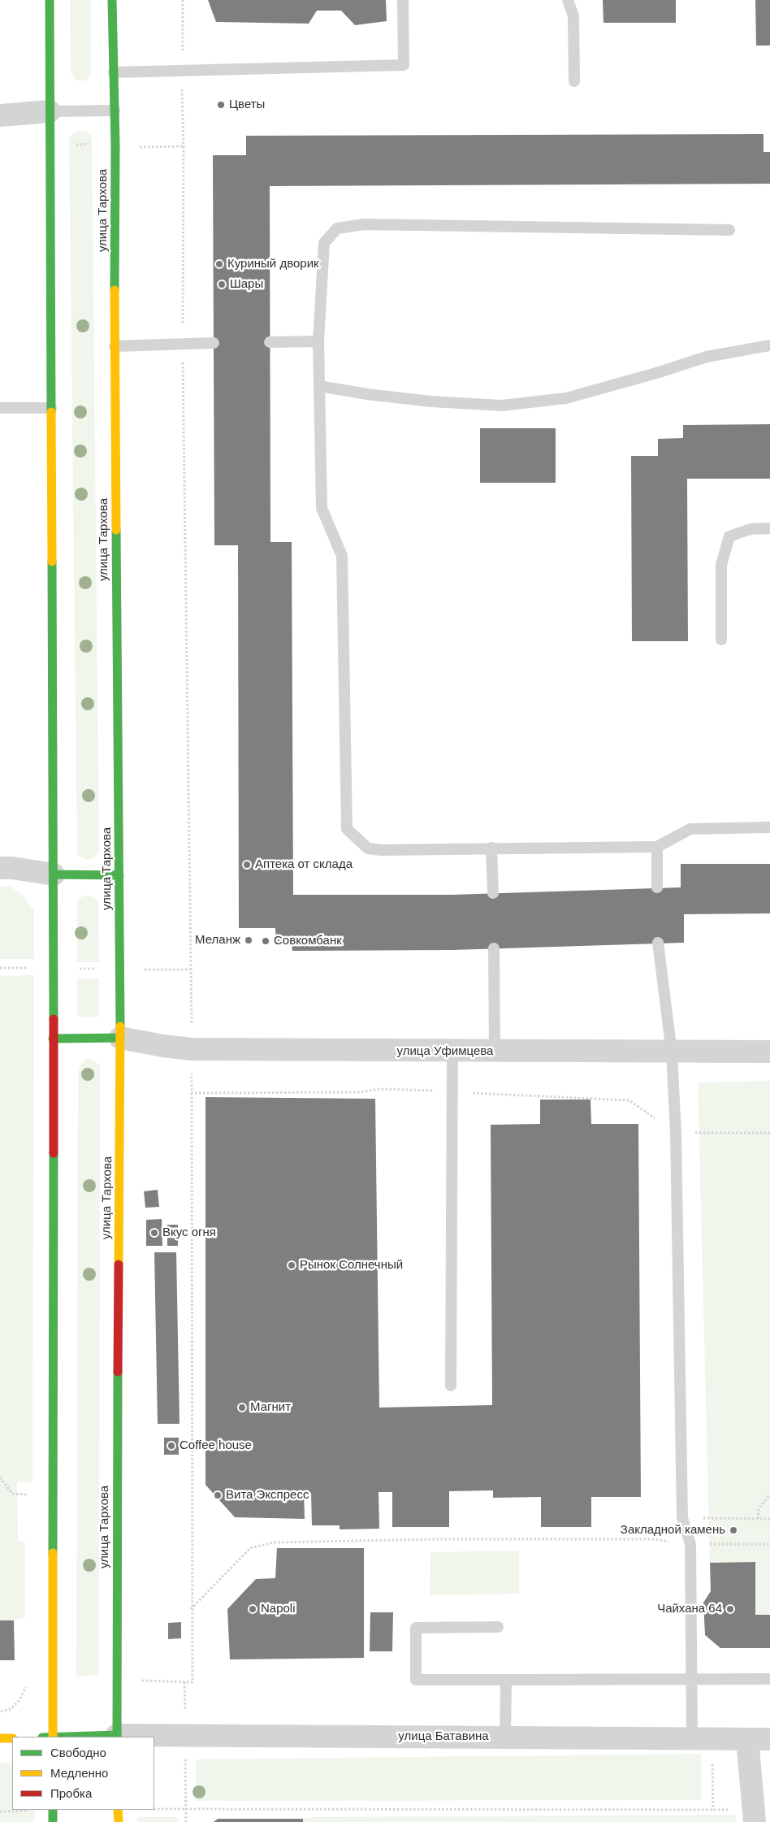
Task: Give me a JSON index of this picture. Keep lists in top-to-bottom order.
{
  "streets": {
    "main road": ["улица Тархова"],
    "street": ["улица Уфимцева", "улица Батавина"]
  },
  "crossings": [
    ["улица Тархова", "улица Уфимцева"]
  ],
  "places": [
    "Цветы",
    "Куриный дворик",
    "Шары",
    "Аптека от склада",
    "Меланж",
    "Совкомбанк",
    "Вкус огня",
    "Рынок Солнечный",
    "Магнит",
    "Coffee house",
    "Вита Экспресс",
    "Закладной камень",
    "Napoli",
    "Чайхана 64"
  ],
  "legend": ["Свободно", "Медленно", "Пробка"]
}
